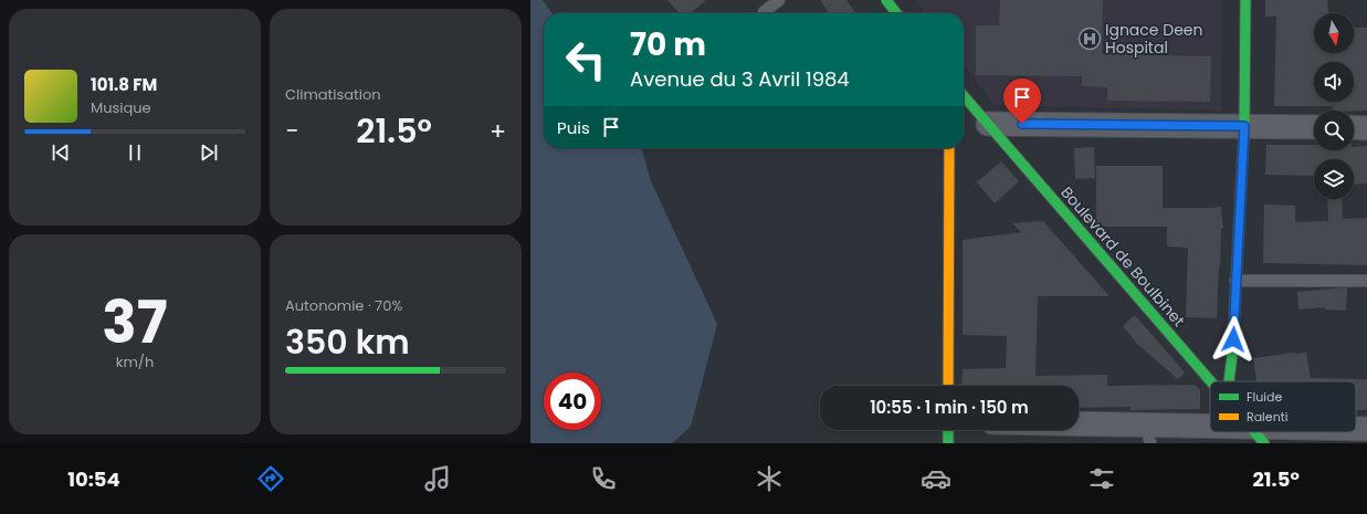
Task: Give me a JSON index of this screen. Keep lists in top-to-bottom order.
{
  "streets": {
    "main road": ["Boulevard de Boulbinet"]
  },
  "places": {
    "hospital": ["Ignace Deen Hospital"]
  },
  "legend": ["Fluide", "Ralenti"],
  "north": "bottom",
  "page": {
    "tile": [
      "Climatisation",
      ["37", "km/h"],
      ["Autonomie · 70%", "350 km"]
    ],
    "turn": ["70 m", "Avenue du 3 Avril 1984"],
    "song": ["101.8 FM", "Musique"],
    "then": "Puis",
    "heat": ["−", "21.5°", "+"],
    "limit": "40",
    "trip": "10:55 · 1 min · 150 m",
    "tabs": ["10:54", "21.5°"]
  }
}
